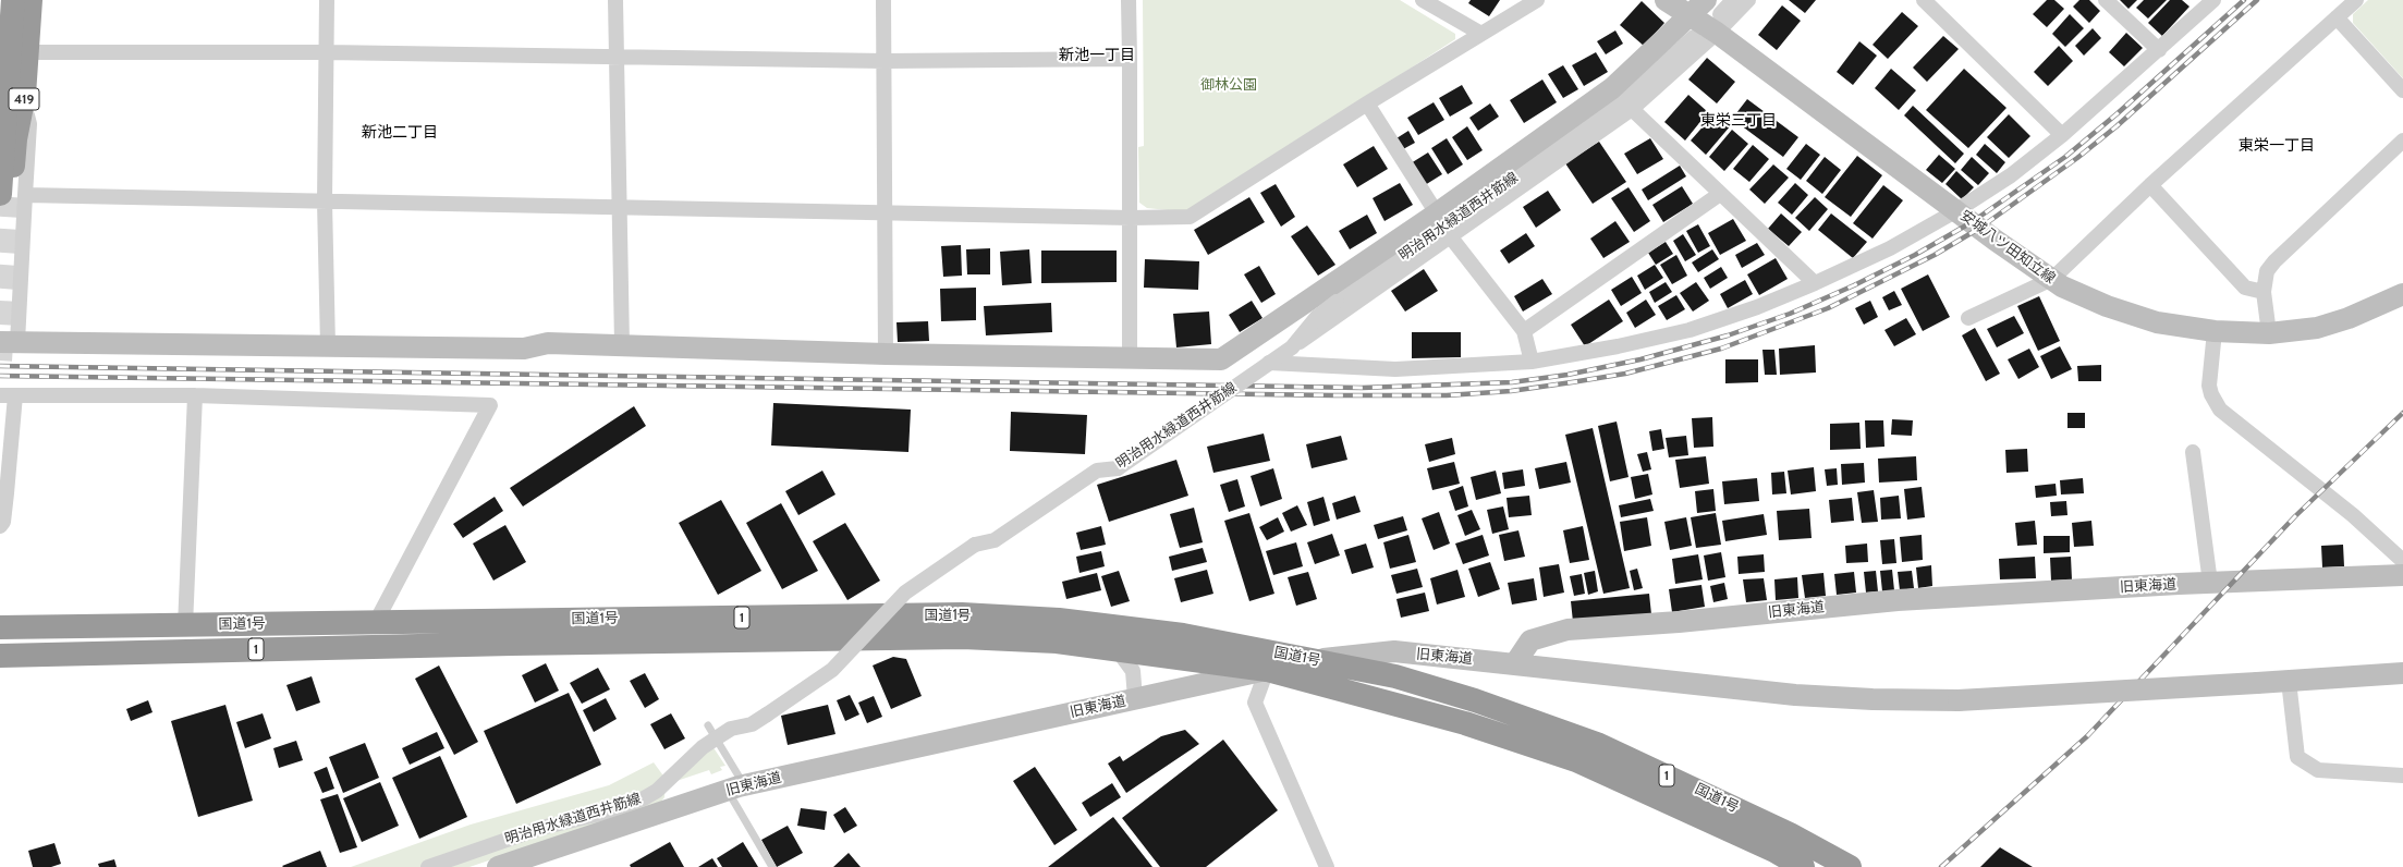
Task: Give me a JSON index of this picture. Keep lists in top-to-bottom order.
{
  "streets": {
    "highway": ["419", "国道1号", "1"],
    "street": ["明治用水緑道西井筋線", "安城八ツ田知立線", "旧東海道"]
  },
  "crossings": [
    ["旧東海道", "国道1号"]
  ],
  "districts": [
    "新池一丁目",
    "東栄三丁目",
    "新池二丁目",
    "東栄一丁目"
  ],
  "parks": ["御林公園"]
}
